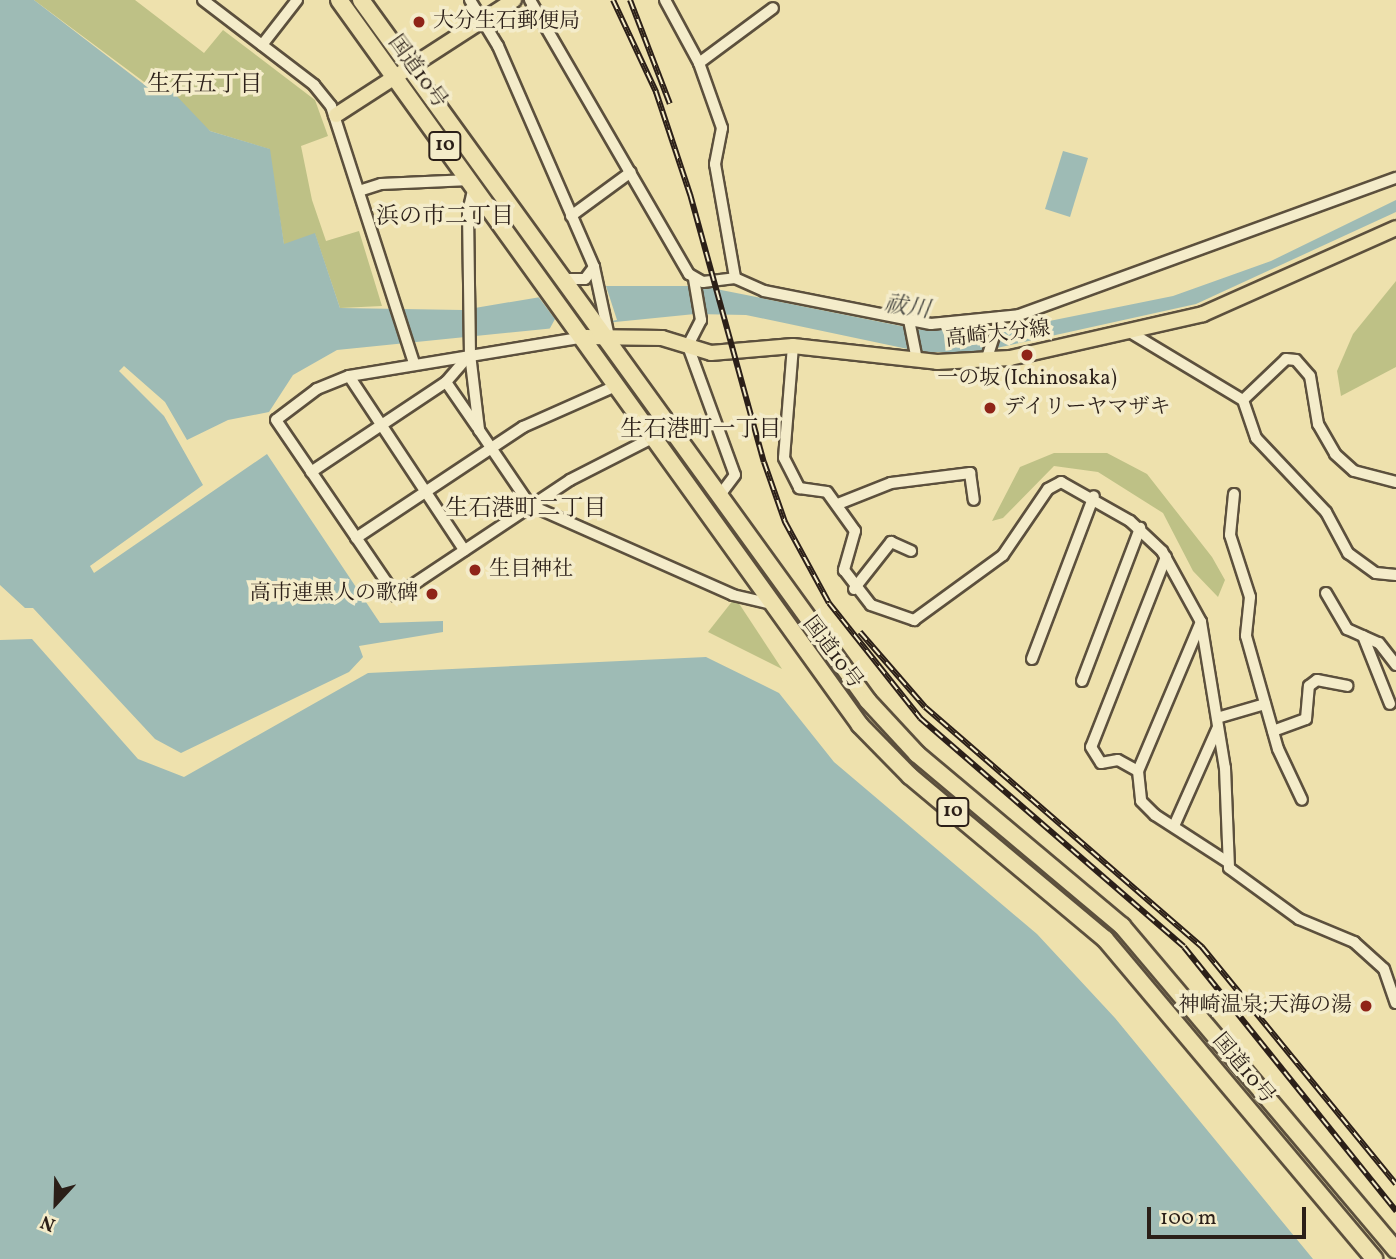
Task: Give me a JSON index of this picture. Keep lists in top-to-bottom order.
{
  "streets": {
    "highway": ["国道10号", "10"],
    "main road": ["高崎大分線"]
  },
  "crossings": [
    ["国道10号", "高崎大分線"]
  ],
  "districts": [
    "生石五丁目",
    "浜の市二丁目",
    "生石港町一丁目",
    "生石港町二丁目"
  ],
  "water": ["祓川"],
  "places": [
    "大分生石郵便局",
    "一の坂 (Ichinosaka)",
    "デイリーヤマザキ",
    "生目神社",
    "高市連黒人の歌碑",
    "神崎温泉;天海の湯"
  ],
  "scale_bar": "100 m",
  "north": "bottom"
}
